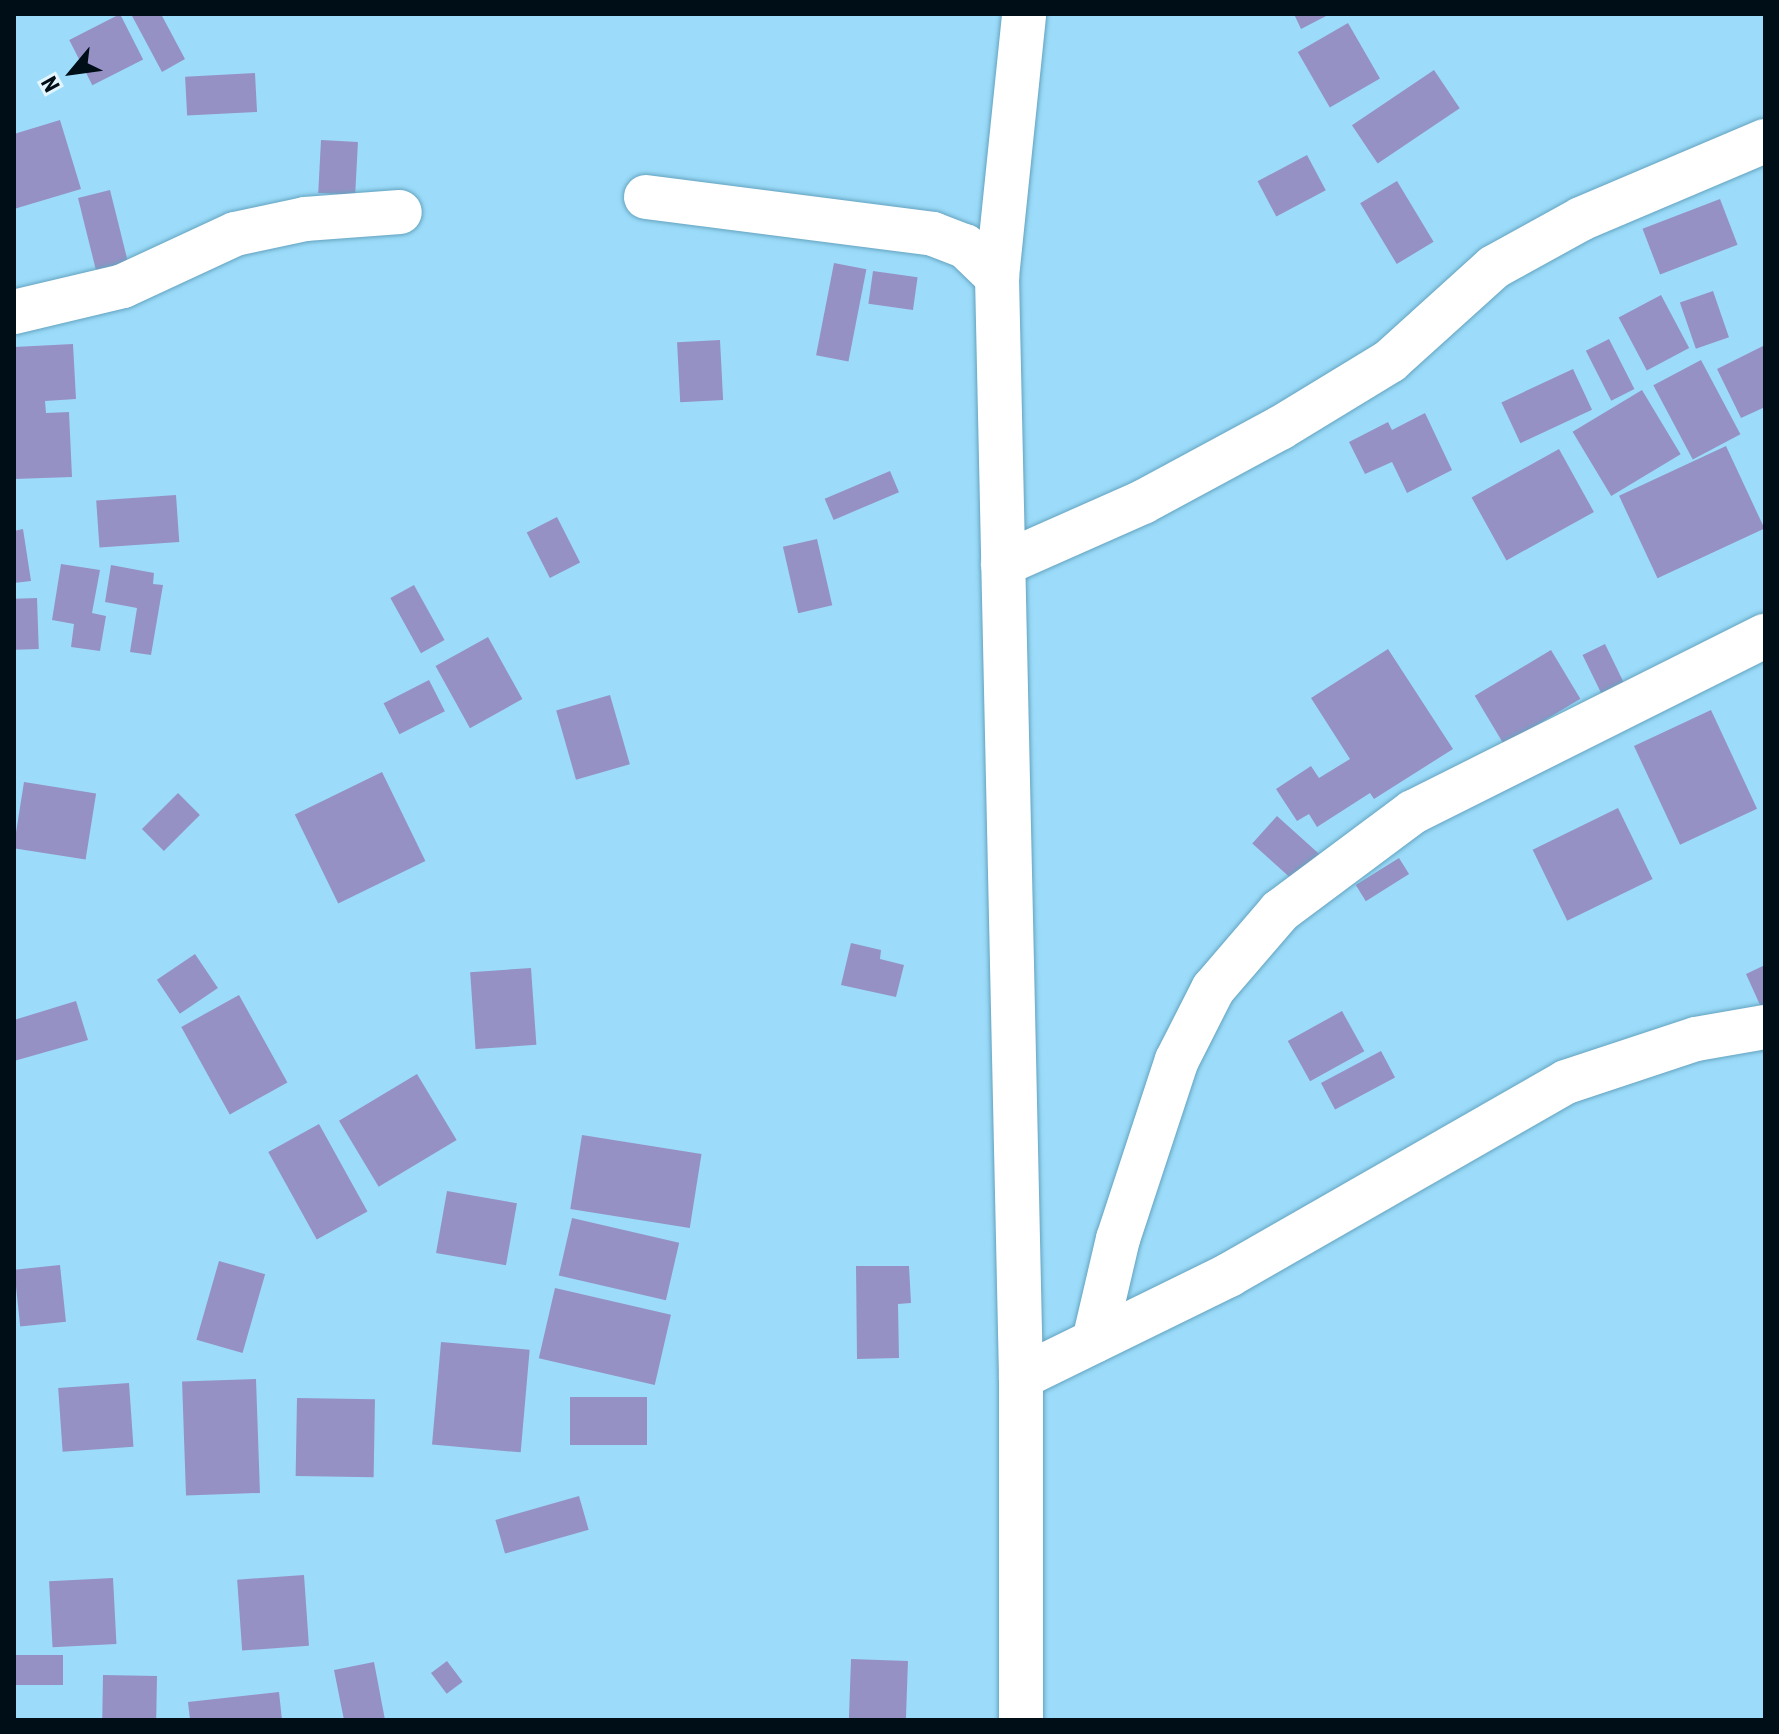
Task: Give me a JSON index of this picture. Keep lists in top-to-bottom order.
{
  "north": "bottom left"
}
